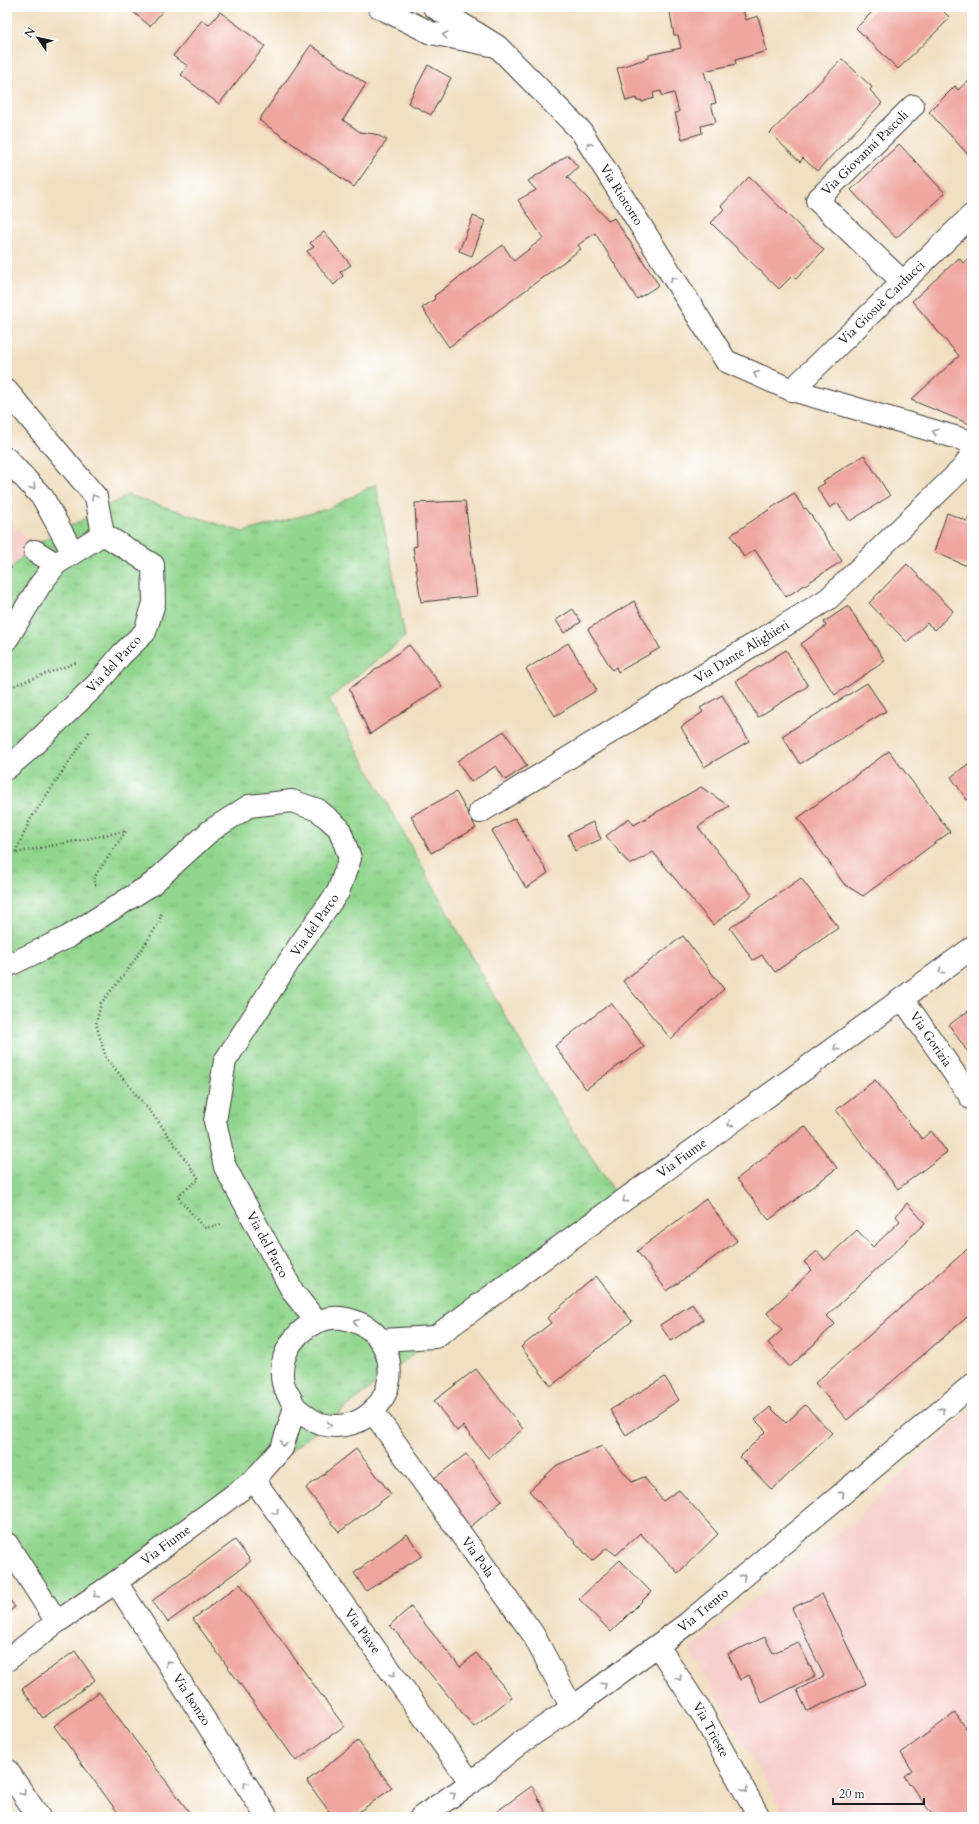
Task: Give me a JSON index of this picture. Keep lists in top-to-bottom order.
{
  "streets": {
    "street": [
      "Via Giovanni Pascoli",
      "Via Riotorto",
      "Via Giosuè Carducci",
      "Via Dante Alighieri",
      "Via del Parco",
      "Via Gorizia",
      "Via Fiume",
      "Via Pola",
      "Via Trento",
      "Via Piave",
      "Via Isonzo",
      "Via Trieste"
    ]
  },
  "crossings": [
    ["Via Giovanni Pascoli", "Via Giosuè Carducci"],
    ["Via Riotorto", "Via Giosuè Carducci"],
    ["Via del Parco", "Via Fiume"],
    ["Via del Parco", "Via Pola"],
    ["Via Gorizia", "Via Fiume"],
    ["Via Fiume", "Via Pola"],
    ["Via Fiume", "Via Piave"],
    ["Via Fiume", "Via Isonzo"],
    ["Via Pola", "Via Trento"],
    ["Via Trento", "Via Piave"],
    ["Via Trento", "Via Trieste"]
  ],
  "one_way": [
    "Via Riotorto",
    "Via Fiume",
    "Via Trento",
    "Via Piave",
    "Via Isonzo",
    "Via Trieste"
  ],
  "scale_bar": "20 m",
  "north": "top left"
}
